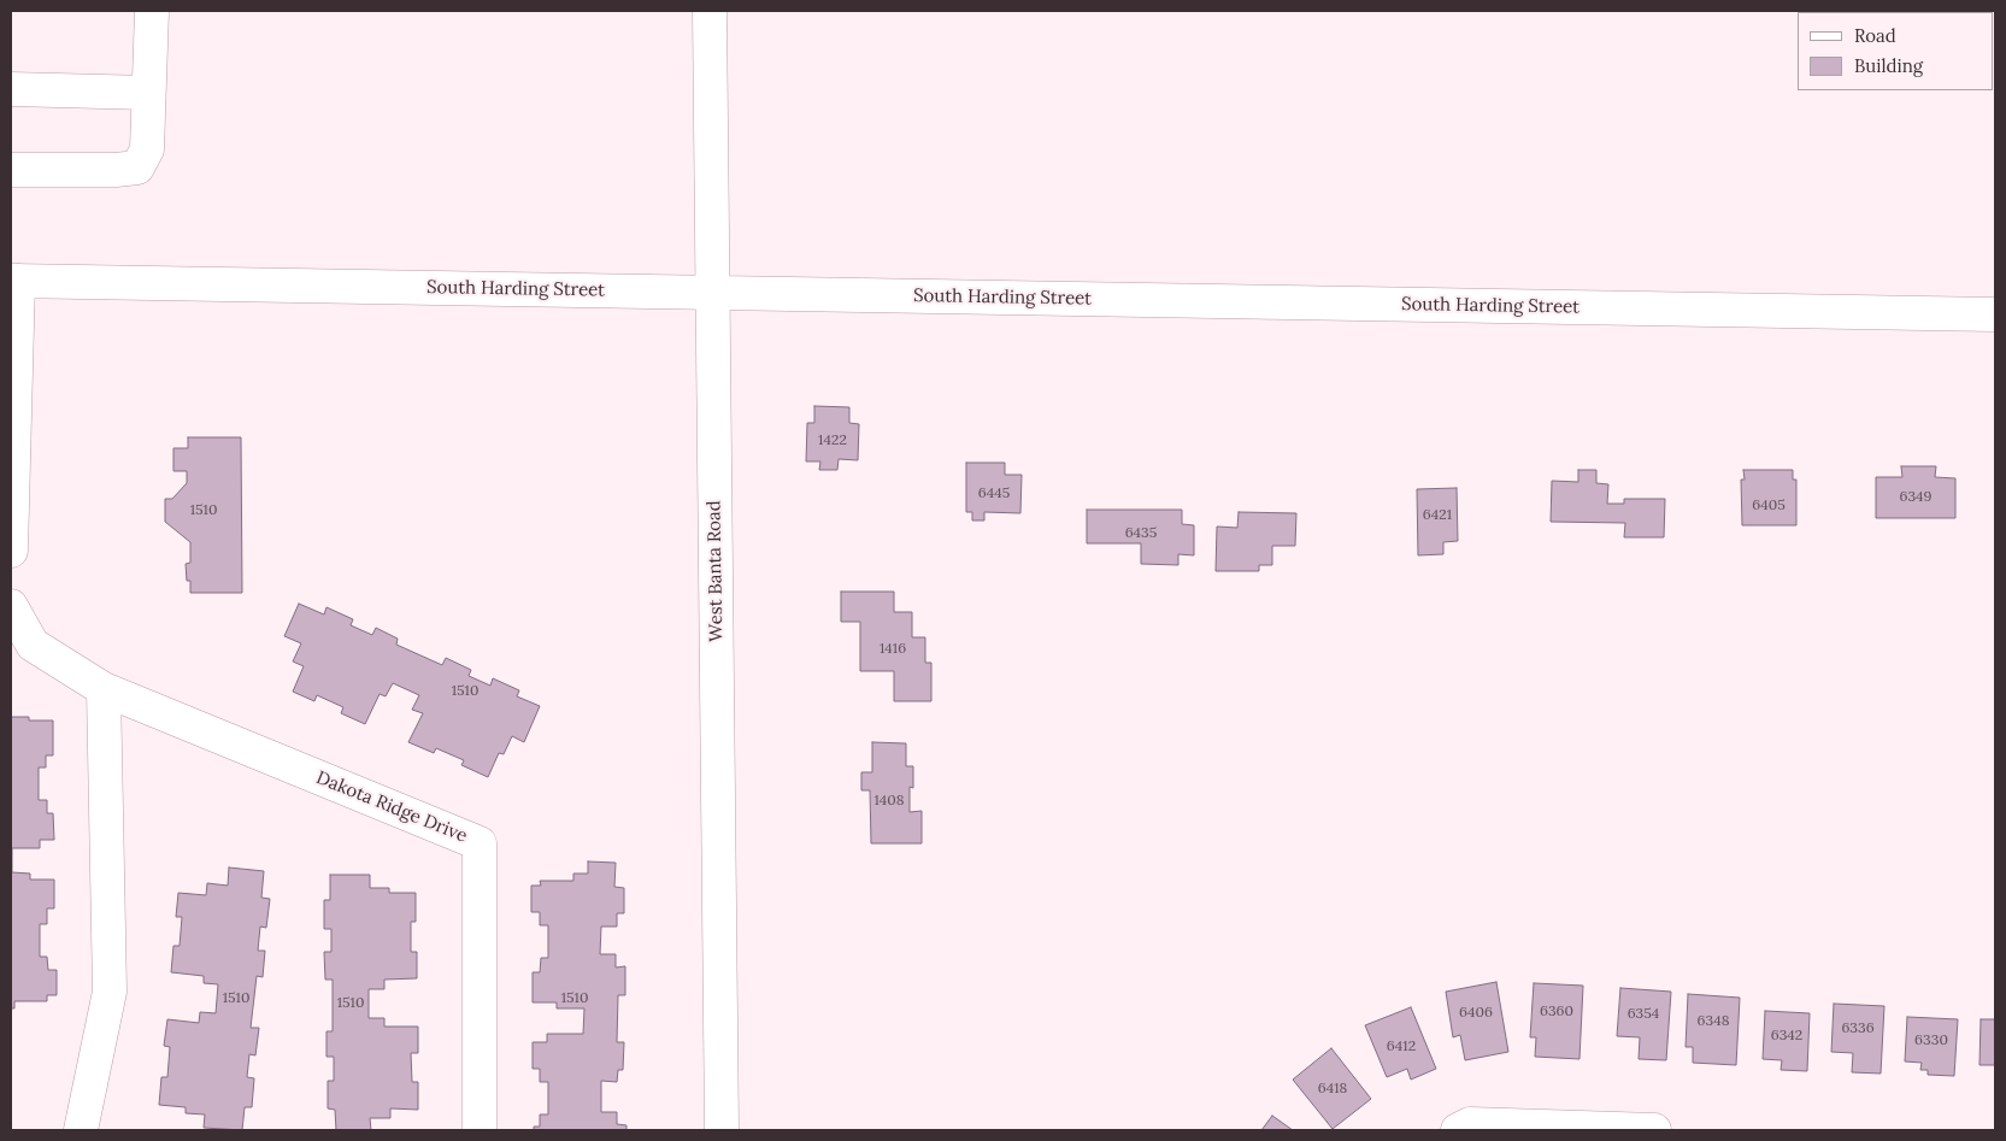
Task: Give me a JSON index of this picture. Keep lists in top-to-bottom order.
{
  "streets": {
    "street": ["South Harding Street", "West Banta Road", "Dakota Ridge Drive"]
  },
  "crossings": [
    ["South Harding Street", "West Banta Road"]
  ],
  "house_numbers": [
    "1422",
    "6445",
    "6349",
    "6405",
    "1510",
    "6421",
    "6435",
    "1416",
    "1510",
    "1408",
    "1510",
    "1510",
    "1510",
    "6360",
    "6406",
    "6354",
    "6348",
    "6336",
    "6342",
    "6330",
    "6412",
    "6418"
  ],
  "legend": ["Road", "Building"]
}
